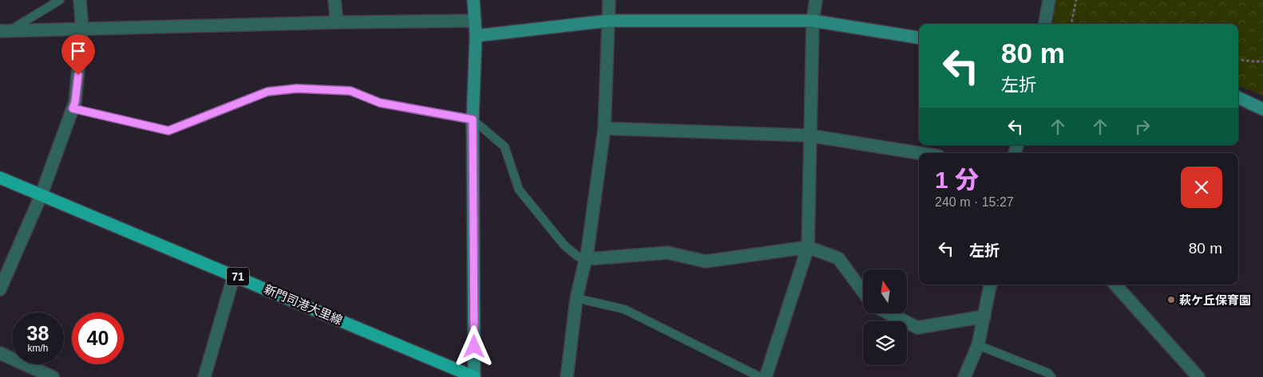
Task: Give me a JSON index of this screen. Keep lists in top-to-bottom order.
{
  "streets": {
    "main road": ["71", "新門司港大里線"]
  },
  "places": ["萩ケ丘保育園"],
  "north": "top",
  "page": {
    "turn": ["80 m", "左折"],
    "heading": ["1 分", "240 m · 15:27"],
    "list": [
      {
        "name": "左折",
        "value": "80 m"
      }
    ],
    "speed": "38 km/h",
    "limit": "40"
  }
}
